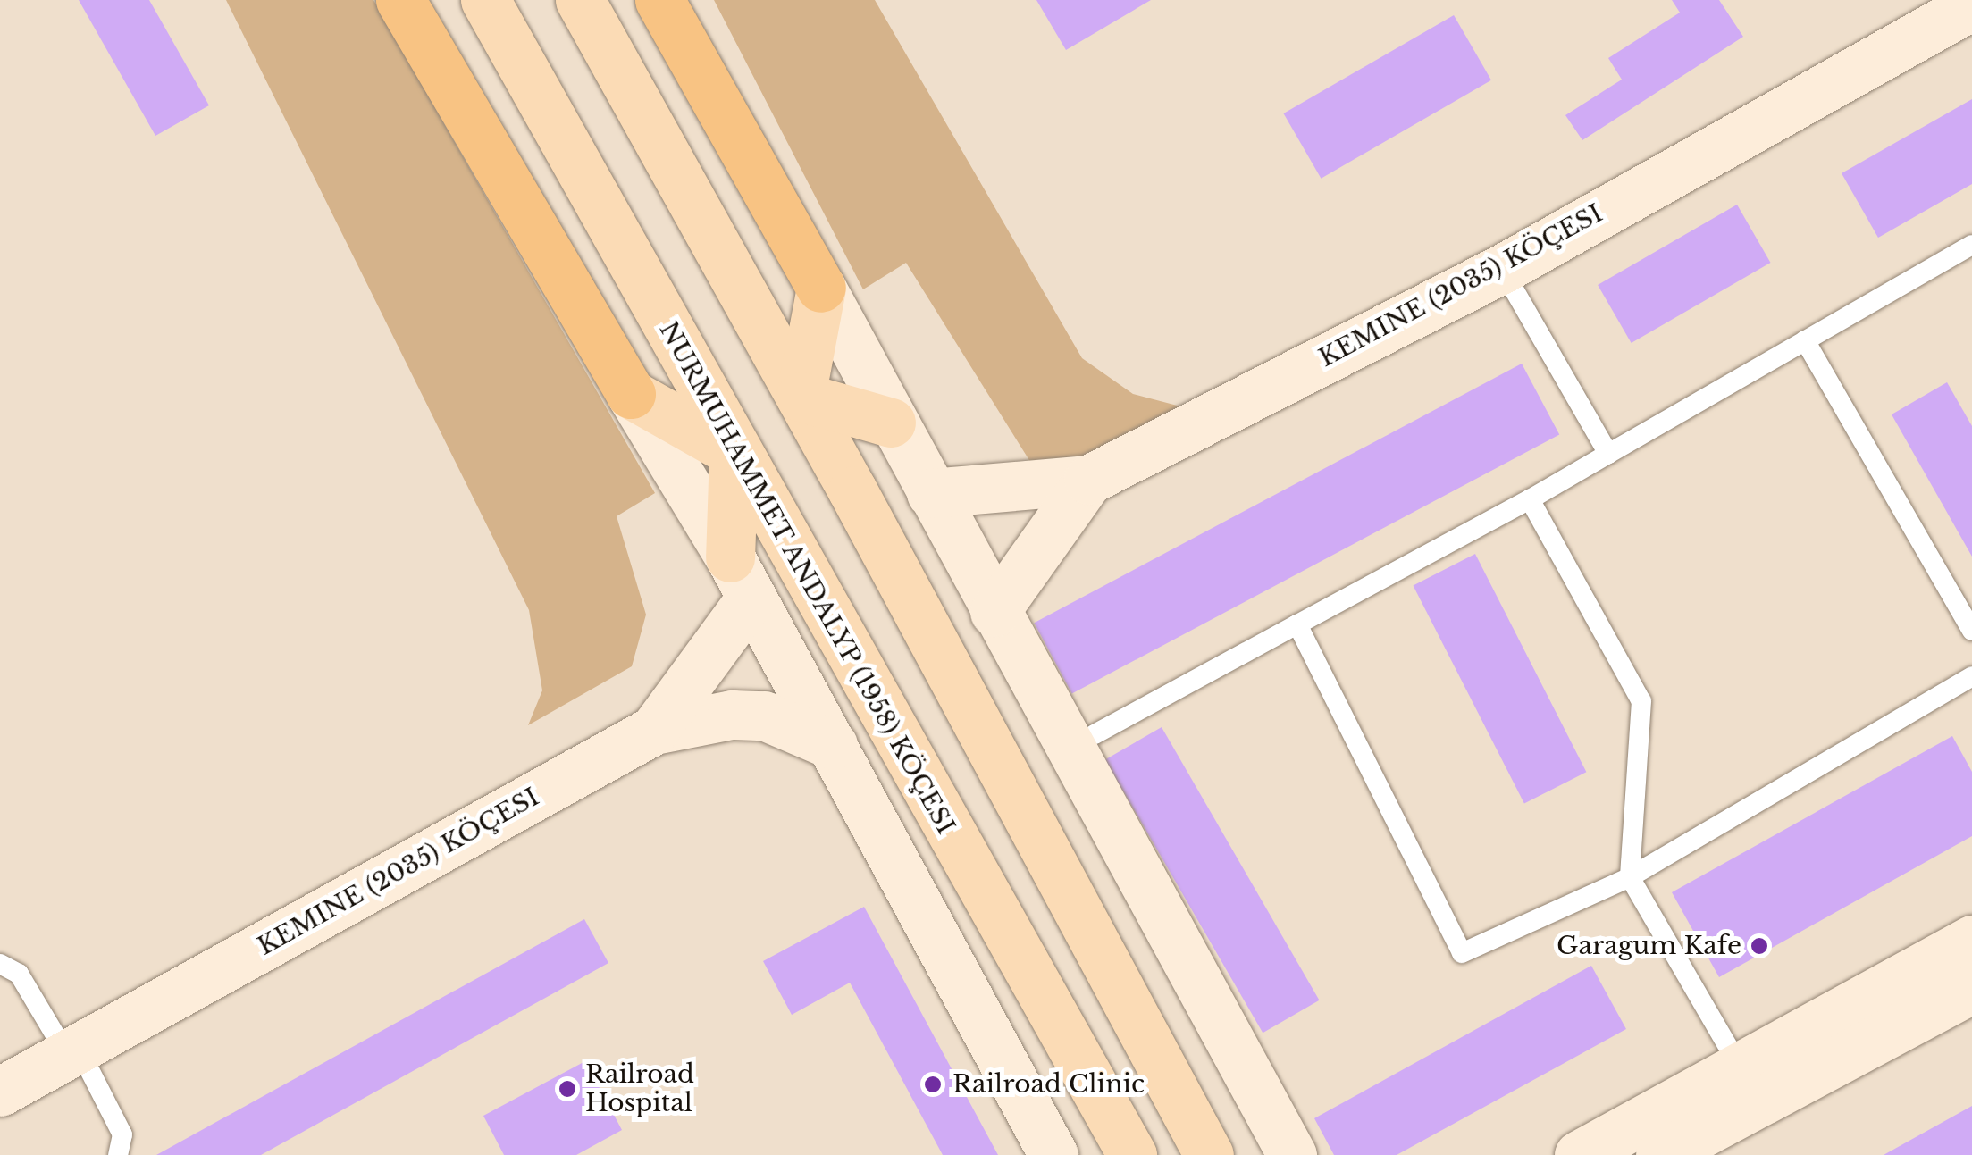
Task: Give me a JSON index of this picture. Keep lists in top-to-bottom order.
{
  "streets": {
    "main road": ["KEMINE (2035) KÖÇESI", "NURMUHAMMET ANDALYP (1958) KÖÇESI"]
  },
  "places": ["Garagum Kafe", "Railroad Clinic", "Railroad Hospital"]
}
